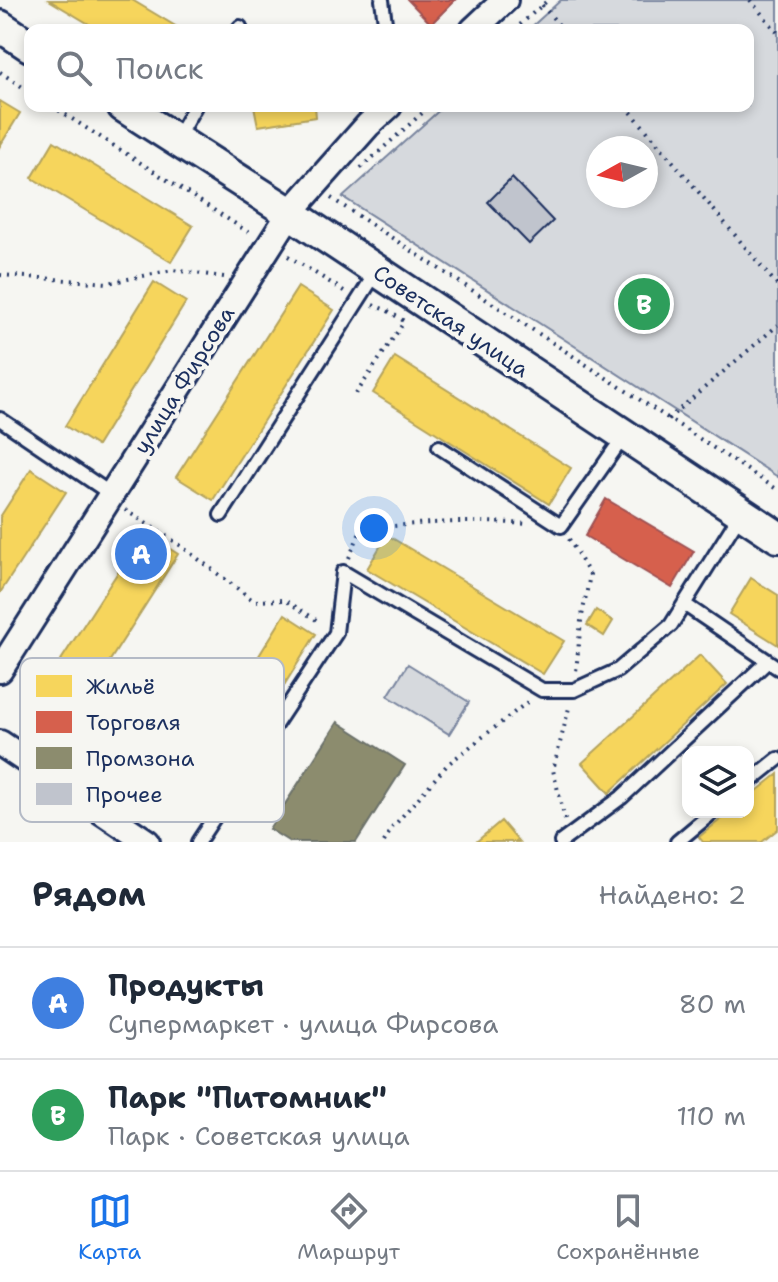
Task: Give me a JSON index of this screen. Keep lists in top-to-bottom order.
{
  "streets": {
    "street": ["Советская улица", "улица Фирсова"]
  },
  "crossings": [
    ["Советская улица", "улица Фирсова"]
  ],
  "legend": [
    "Жильё",
    "Торговля",
    "Промзона",
    "Прочее"
  ],
  "north": "left",
  "page": {
    "search": "Поиск",
    "pins": ["B", "A"],
    "heading": ["Рядом", "Найдено: 2"],
    "list": [
      {
        "mark": "A",
        "name": "Продукты",
        "note": "Супермаркет · улица Фирсова",
        "value": "80 m"
      },
      {
        "mark": "B",
        "name": "Парк \"Питомник\"",
        "note": "Парк · Советская улица",
        "value": "110 m"
      }
    ],
    "nav": ["Карта", "Маршрут", "Сохранённые"]
  }
}
